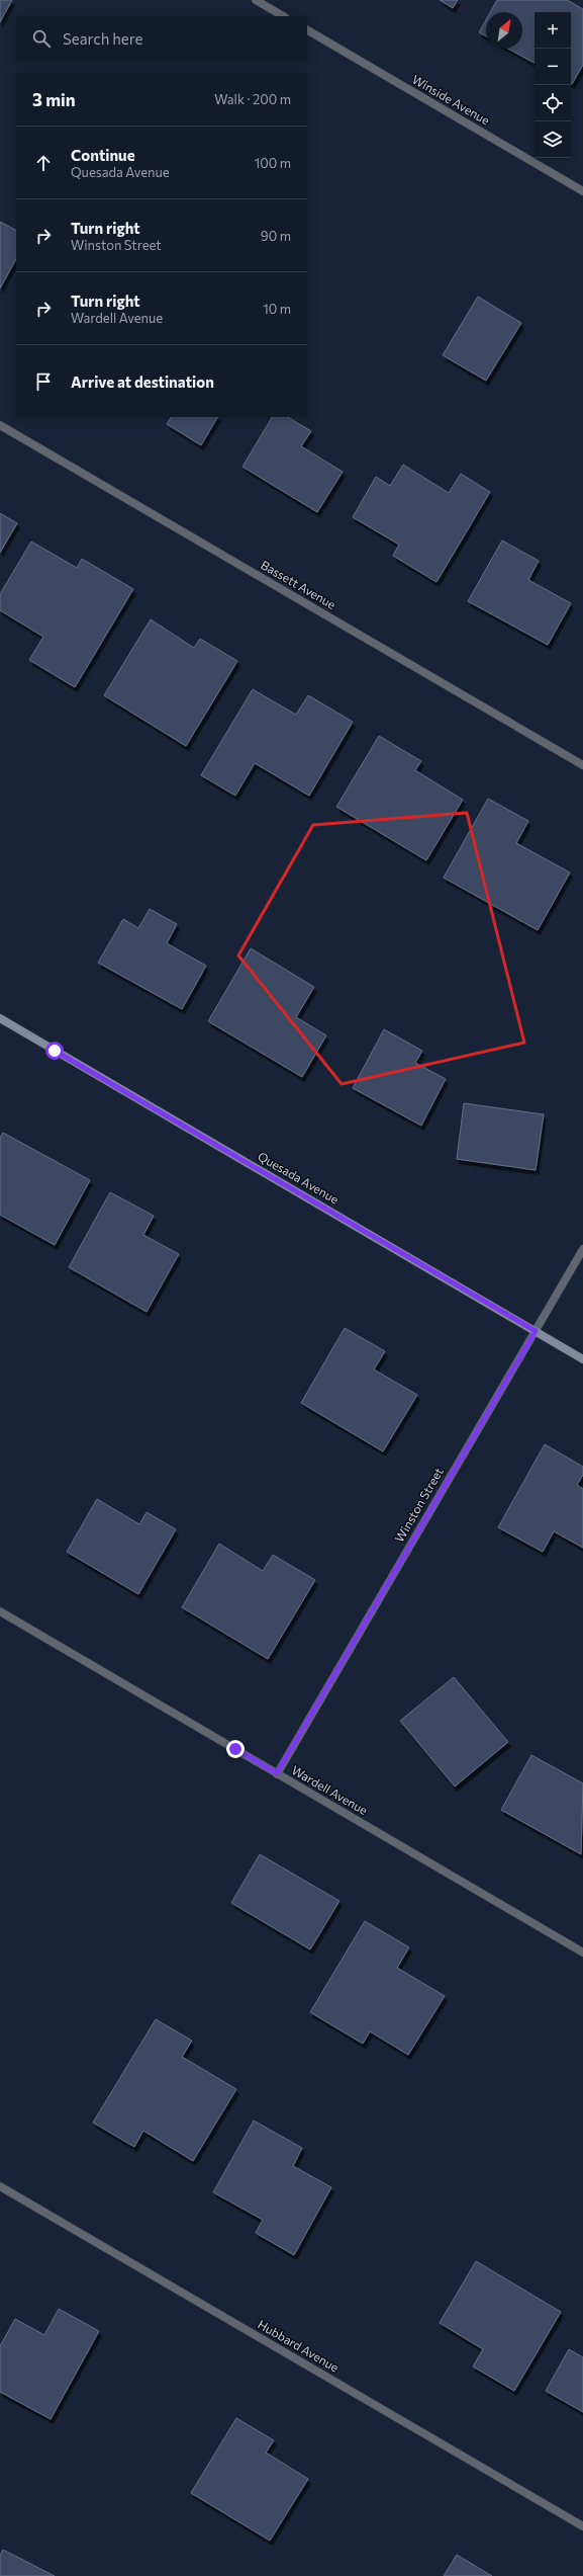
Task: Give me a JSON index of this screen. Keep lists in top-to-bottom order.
{
  "streets": {
    "street": [
      "Winside Avenue",
      "Bassett Avenue",
      "Quesada Avenue",
      "Winston Street",
      "Wardell Avenue",
      "Hubbard Avenue"
    ]
  },
  "crossings": [
    ["Quesada Avenue", "Winston Street"],
    ["Winston Street", "Wardell Avenue"]
  ],
  "north": "top right",
  "page": {
    "map_buttons": ["+", "−"],
    "search": "Search here",
    "heading": ["3 min", "Walk · 200 m"],
    "list": [
      ["Continue", "Quesada Avenue", "100 m"],
      ["Turn right", "Winston Street", "90 m"],
      ["Turn right", "Wardell Avenue", "10 m"],
      "Arrive at destination"
    ]
  }
}
